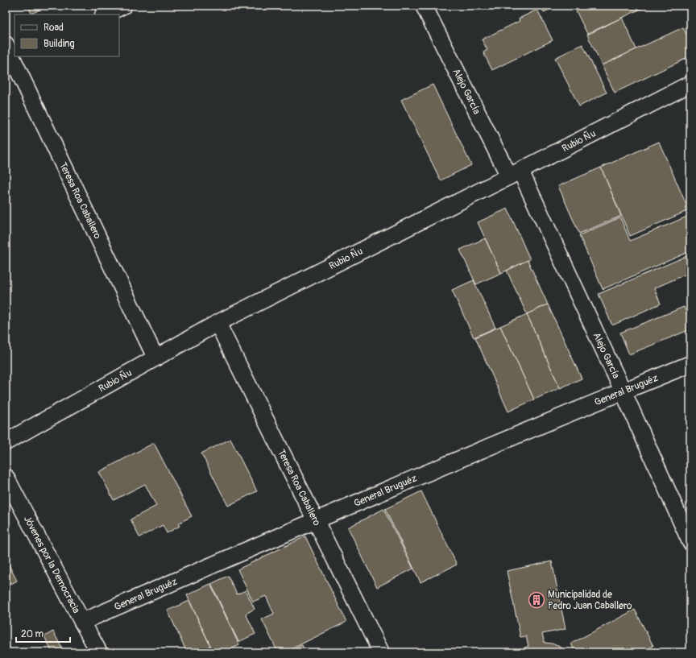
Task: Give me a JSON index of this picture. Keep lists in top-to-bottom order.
{
  "streets": {
    "street": [
      "Alejo García",
      "Rubio Ñu",
      "Teresa Roa Caballero",
      "General Bruguéz",
      "Jóvenes por la Democracia"
    ]
  },
  "crossings": [
    ["Alejo García", "Rubio Ñu"],
    ["Alejo García", "General Bruguéz"],
    ["Rubio Ñu", "Teresa Roa Caballero"],
    ["Teresa Roa Caballero", "General Bruguéz"],
    ["General Bruguéz", "Jóvenes por la Democracia"]
  ],
  "places": {
    "building": ["Municipalidad de Pedro Juan Caballero"]
  },
  "legend": ["Road", "Building"],
  "scale_bar": "20 m"
}
